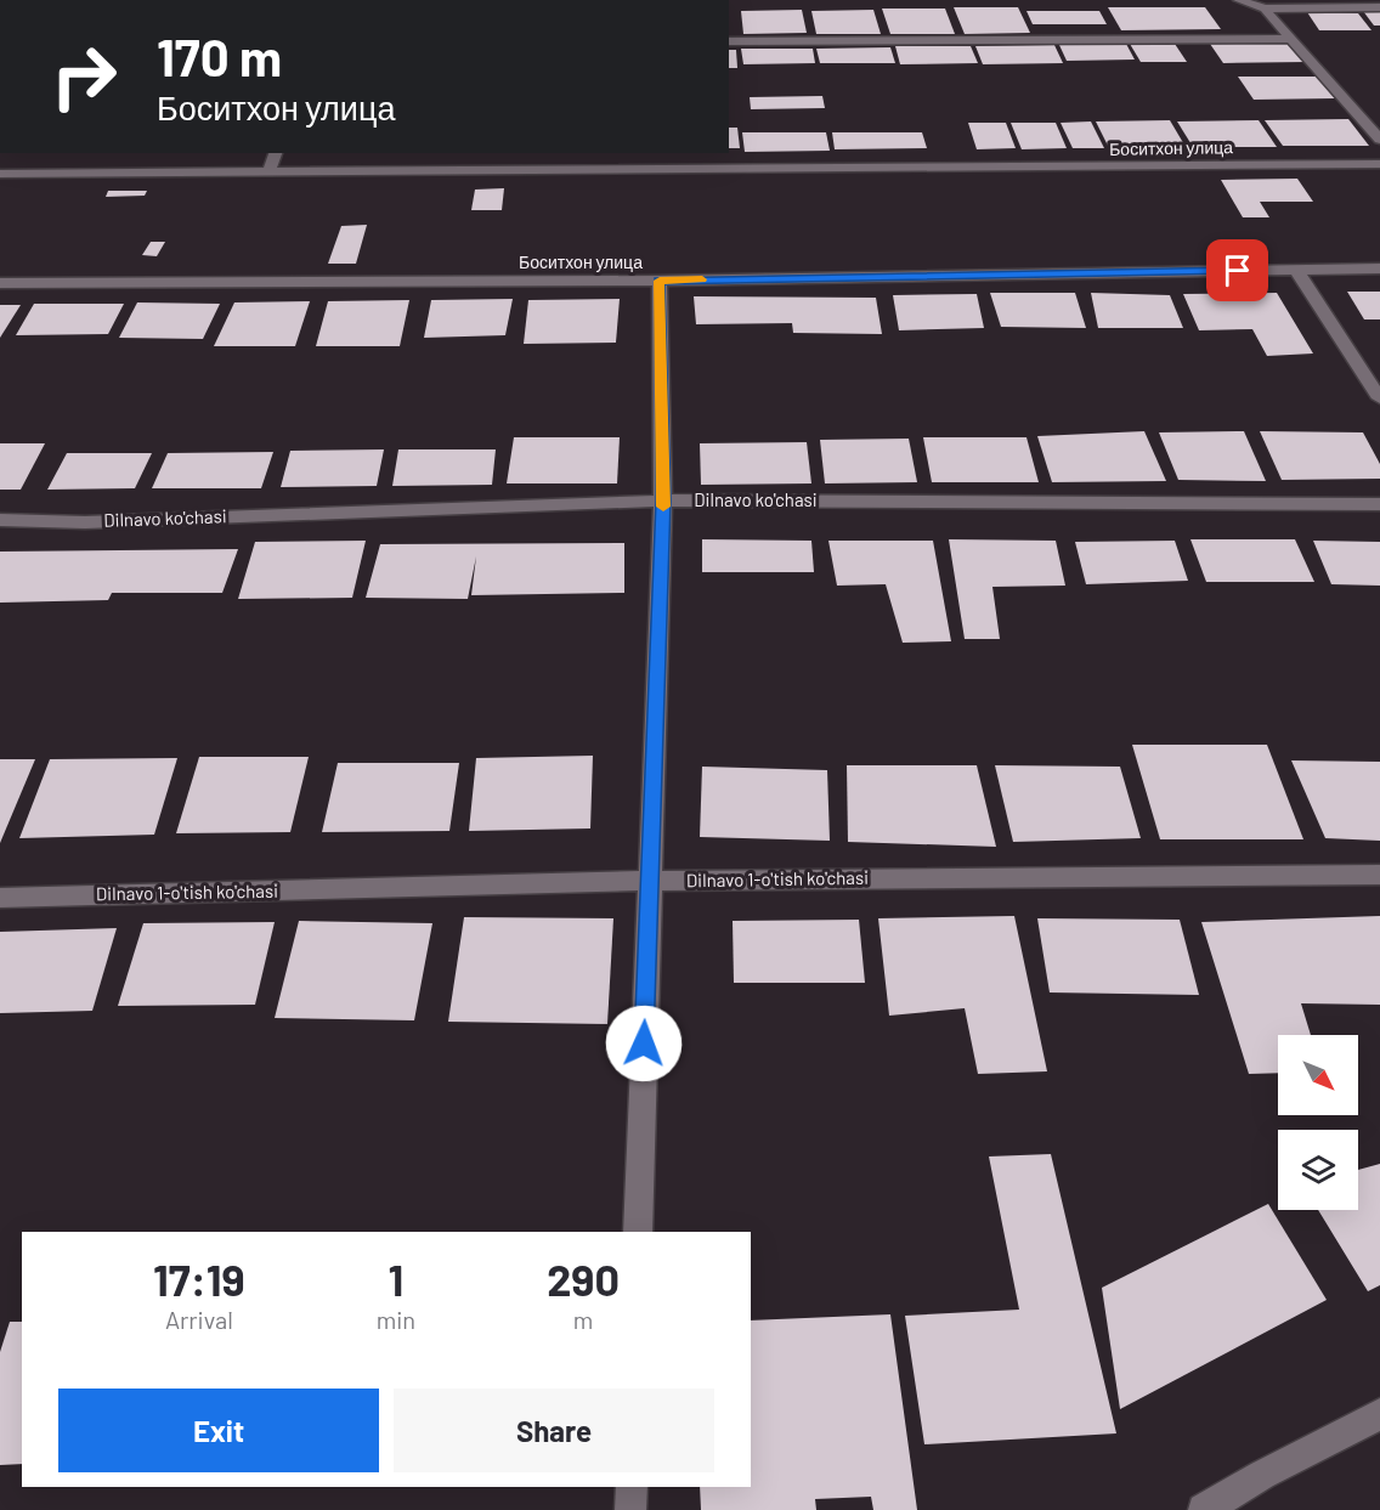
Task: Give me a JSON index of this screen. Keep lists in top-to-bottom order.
{
  "streets": {
    "street": ["Боситхон улица", "Dilnavo ko'chasi", "Dilnavo 1-o'tish ko'chasi"]
  },
  "north": "bottom right",
  "page": {
    "turn": ["170 m", "Боситхон улица"],
    "eta": [
      "17:19",
      "Arrival",
      "1",
      "min",
      "290",
      "m"
    ],
    "buttons": ["Exit", "Share"]
  }
}
